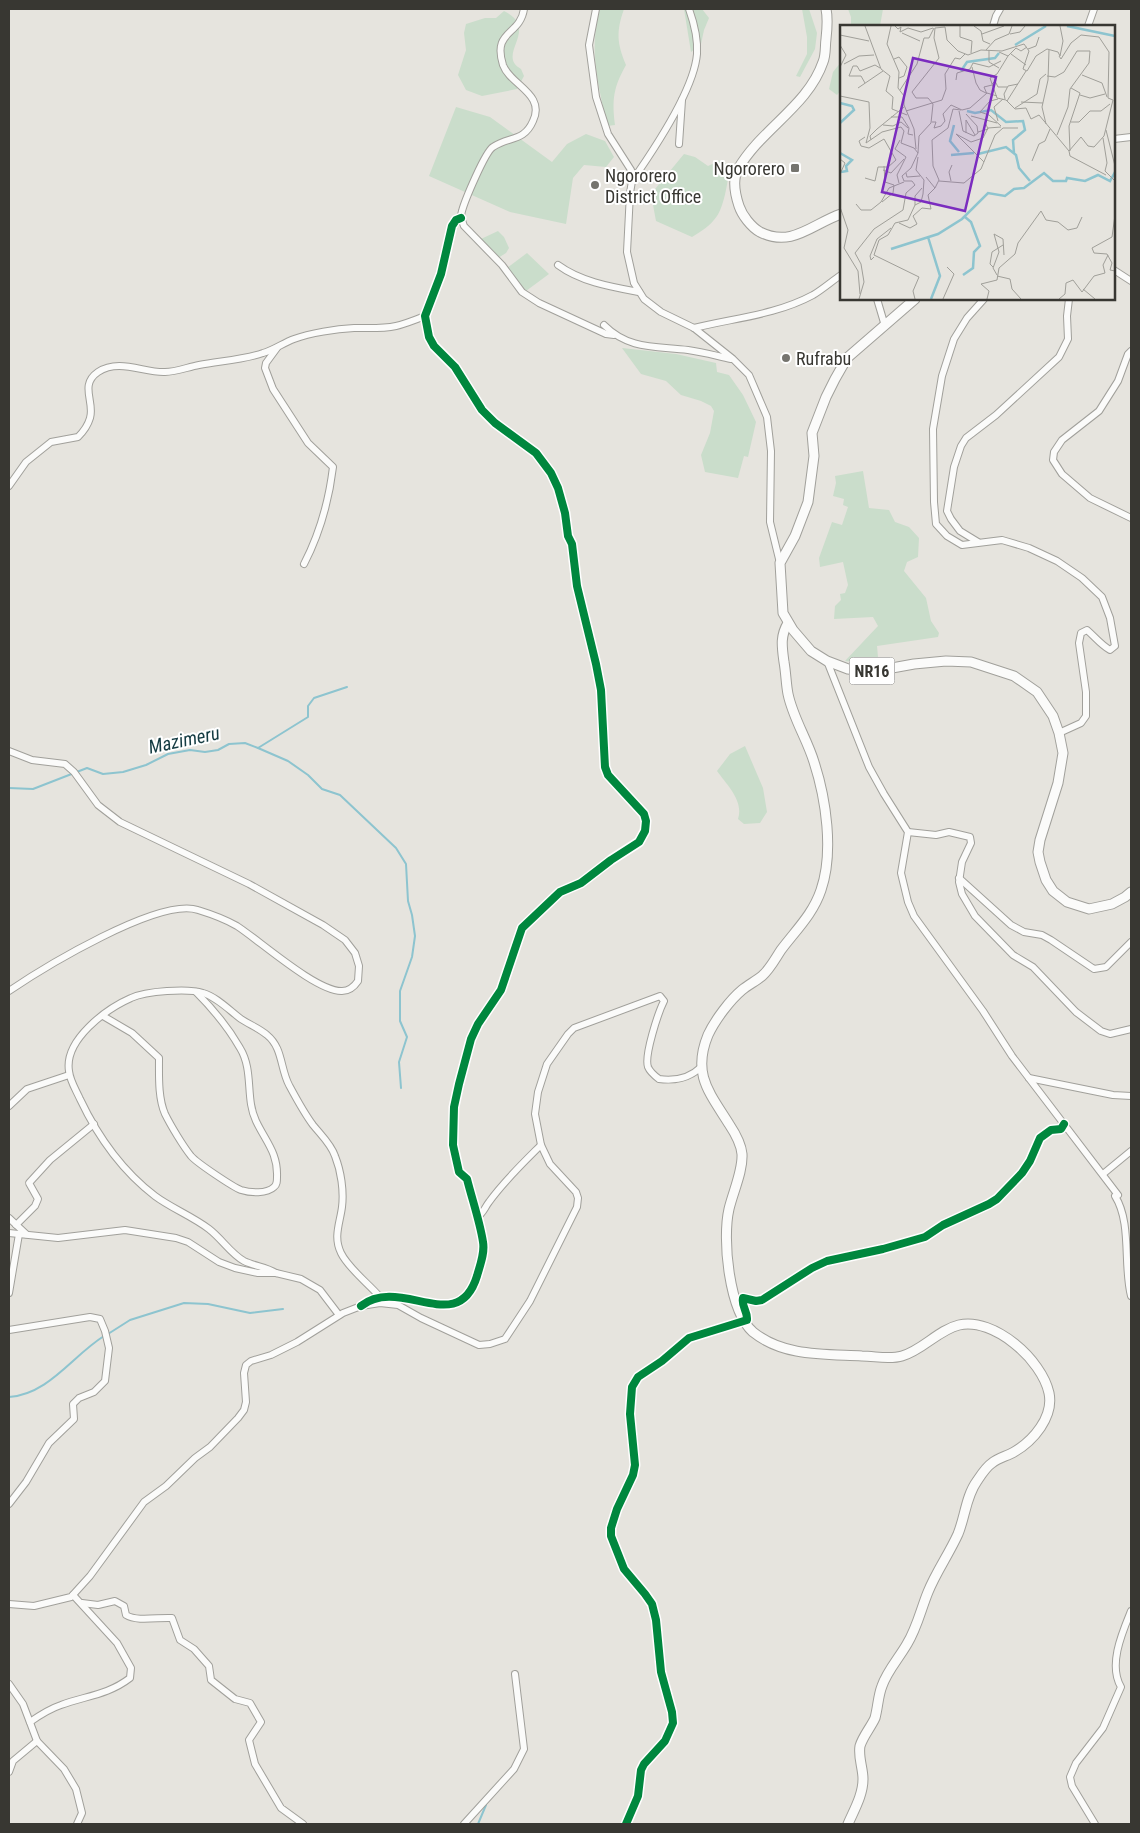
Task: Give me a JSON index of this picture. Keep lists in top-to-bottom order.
{
  "streets": {
    "main road": ["NR16"]
  },
  "water": ["Mazimeru"],
  "places": {
    "transit": ["Ngororero"],
    "other": ["Ngororero District Office", "Rufrabu"]
  }
}
